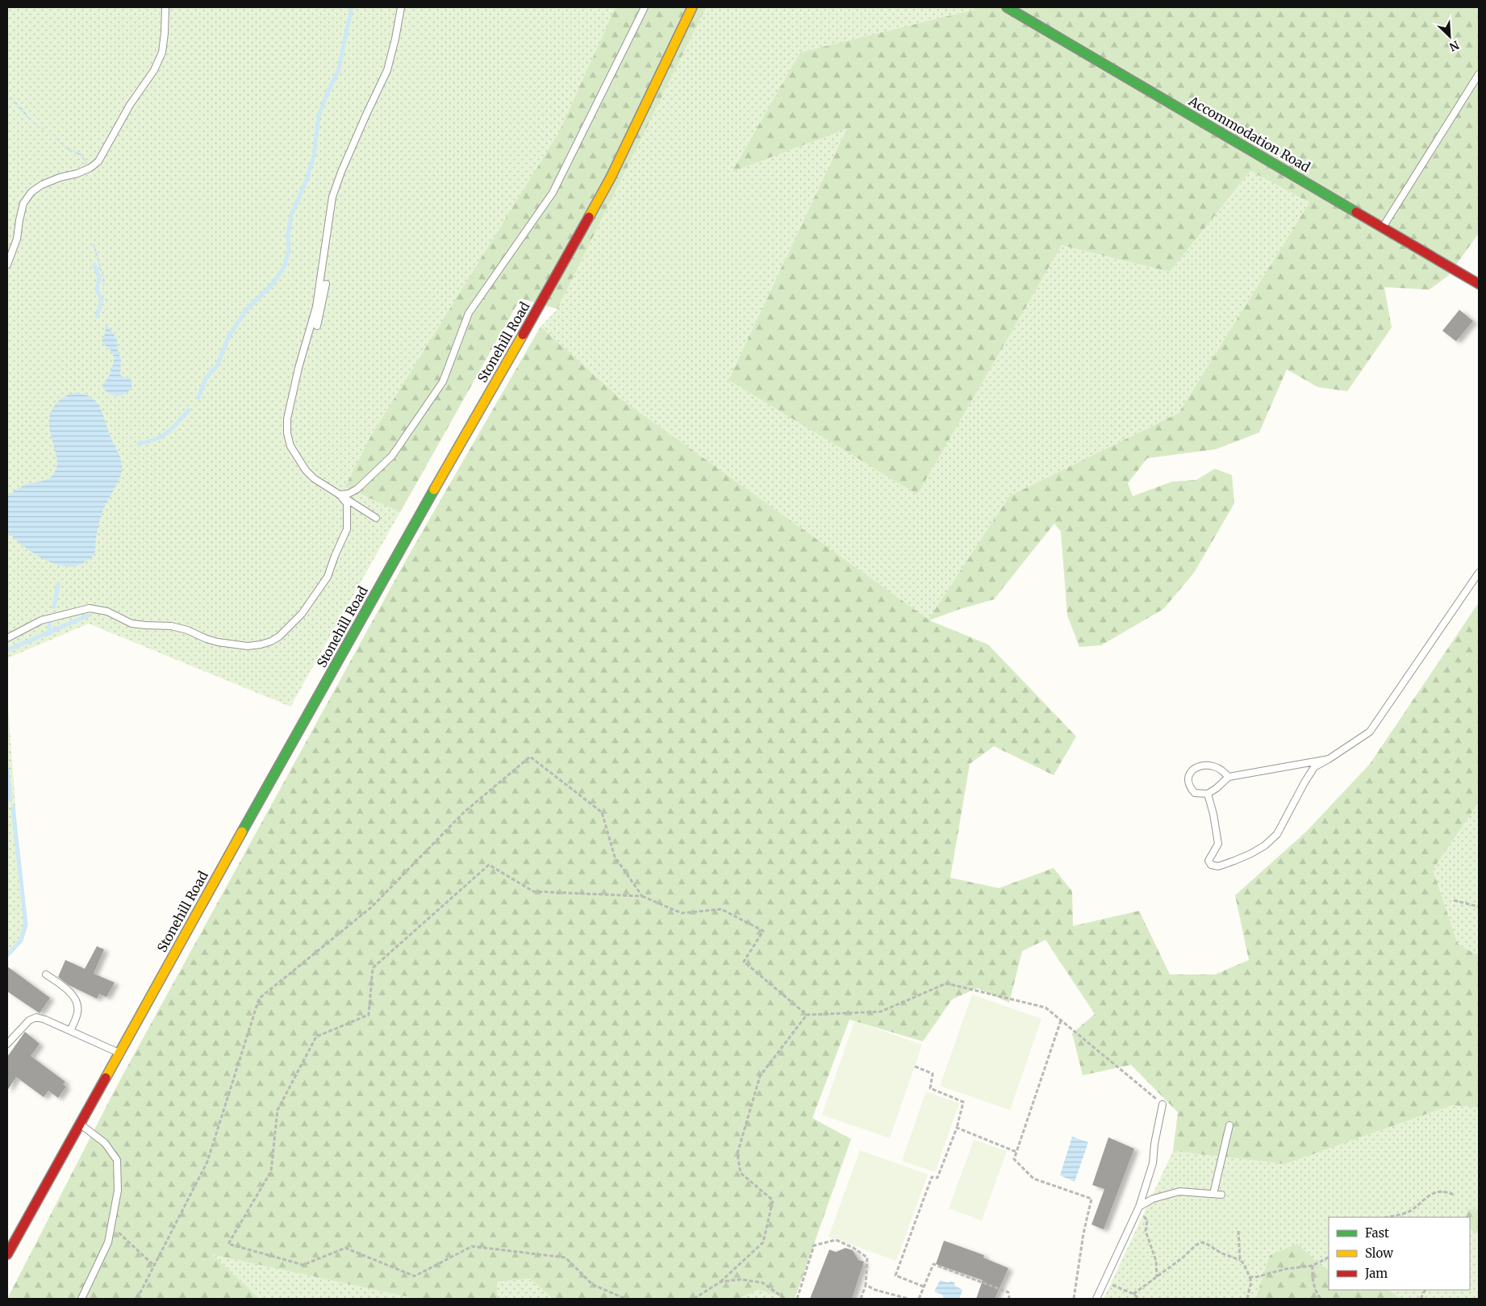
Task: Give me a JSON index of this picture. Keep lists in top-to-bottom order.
{
  "streets": {
    "street": ["Accommodation Road", "Stonehill Road"]
  },
  "legend": ["Fast", "Slow", "Jam"],
  "north": "bottom right"
}
